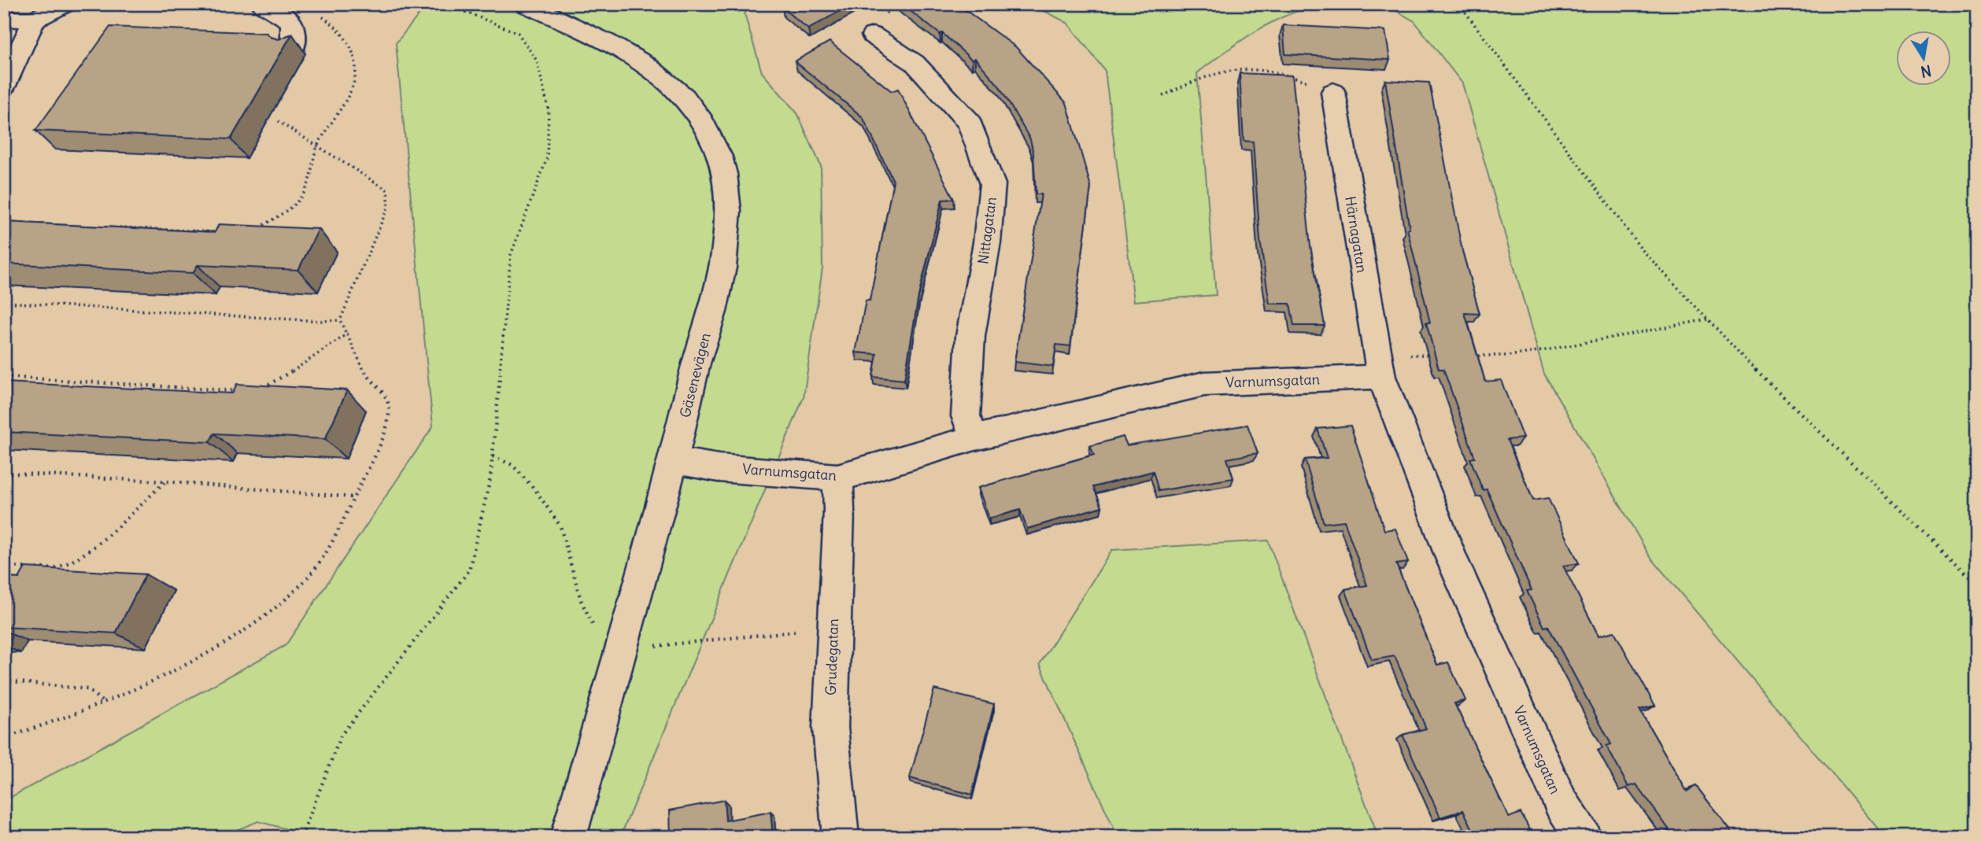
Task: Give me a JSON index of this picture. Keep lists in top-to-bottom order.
{
  "streets": {
    "street": [
      "Nittagatan",
      "Härnagatan",
      "Gäsenevägen",
      "Varnumsgatan",
      "Grudegatan"
    ]
  },
  "crossings": [
    ["Nittagatan", "Varnumsgatan"],
    ["Härnagatan", "Varnumsgatan"],
    ["Gäsenevägen", "Varnumsgatan"],
    ["Varnumsgatan", "Grudegatan"]
  ],
  "north": "bottom"
}
